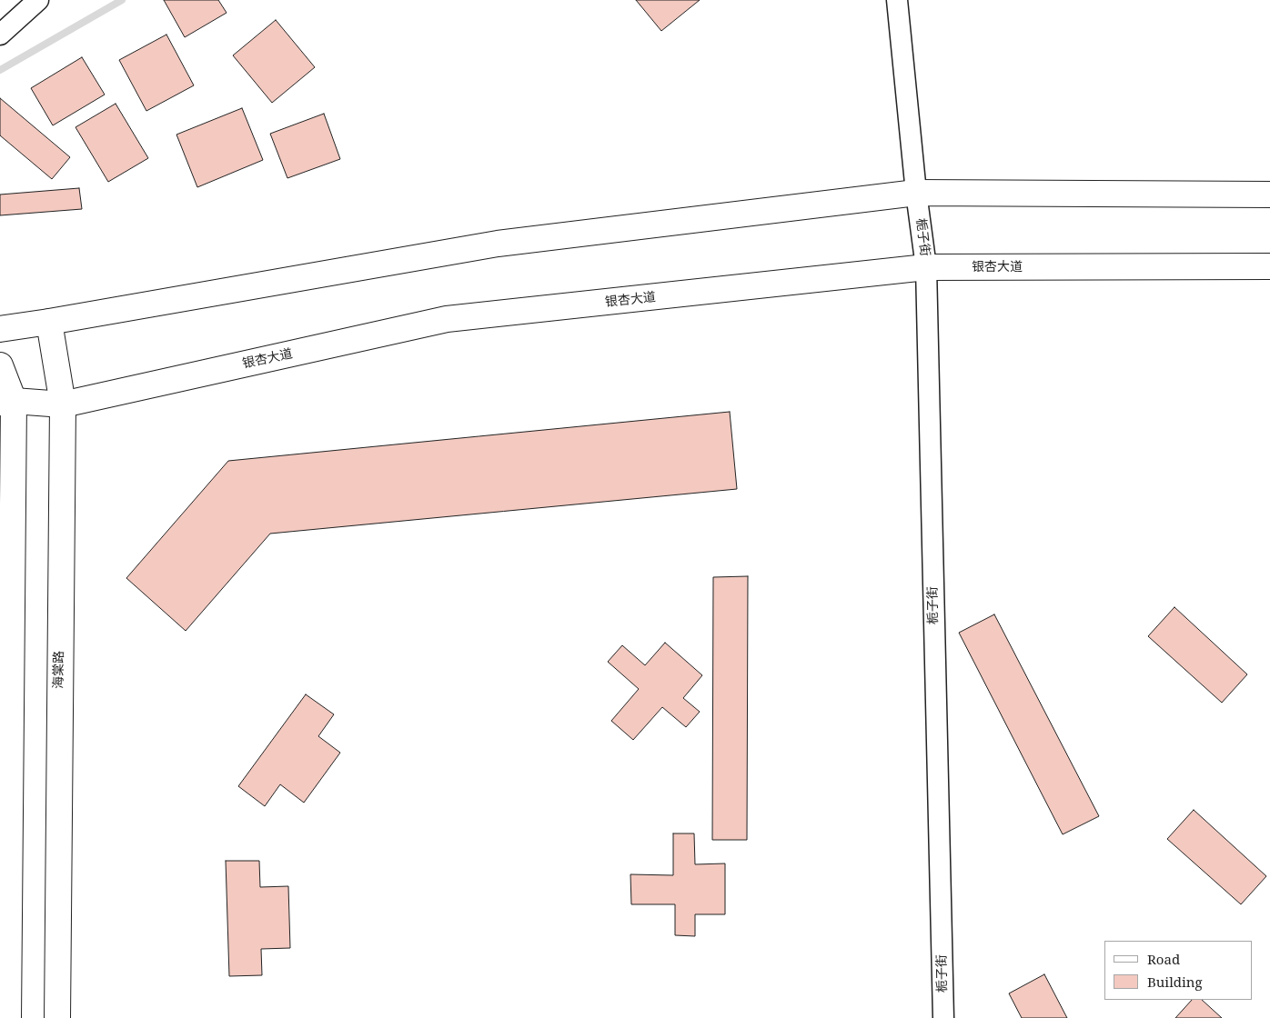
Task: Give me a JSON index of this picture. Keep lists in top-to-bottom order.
{
  "streets": {
    "main road": ["银杏大道", "海棠路"],
    "street": ["栀子街"]
  },
  "crossings": [
    ["栀子街", "银杏大道"],
    ["银杏大道", "海棠路"]
  ],
  "legend": ["Road", "Building"]
}
